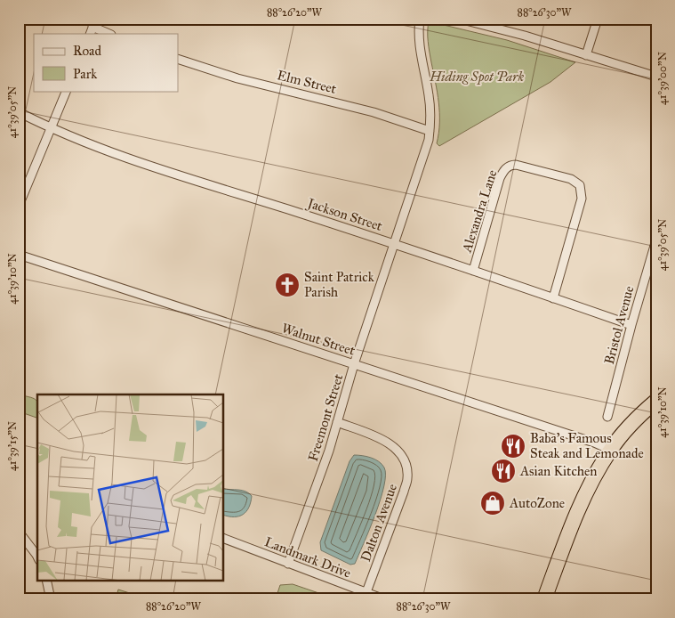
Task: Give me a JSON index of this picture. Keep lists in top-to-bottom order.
{
  "streets": {
    "street": [
      "Elm Street",
      "Alexandra Lane",
      "Jackson Street",
      "Bristol Avenue",
      "Walnut Street",
      "Freemont Street",
      "Dalton Avenue",
      "Landmark Drive"
    ]
  },
  "crossings": [
    ["Elm Street", "Freemont Street"],
    ["Alexandra Lane", "Jackson Street"],
    ["Jackson Street", "Bristol Avenue"],
    ["Jackson Street", "Freemont Street"],
    ["Walnut Street", "Freemont Street"],
    ["Freemont Street", "Dalton Avenue"],
    ["Freemont Street", "Landmark Drive"],
    ["Dalton Avenue", "Landmark Drive"]
  ],
  "parks": ["Hiding Spot Park"],
  "places": {
    "church": ["Saint Patrick Parish"],
    "restaurant": ["Baba's Famous Steak and Lemonade", "Asian Kitchen"],
    "shop": ["AutoZone"]
  },
  "legend": ["Road", "Park"],
  "coordinates": [
    "88°26'20\"W",
    "88°26'30\"W",
    "41°39'00\"N",
    "41°39'05\"N",
    "41°39'10\"N",
    "41°39'15\"N"
  ]
}
